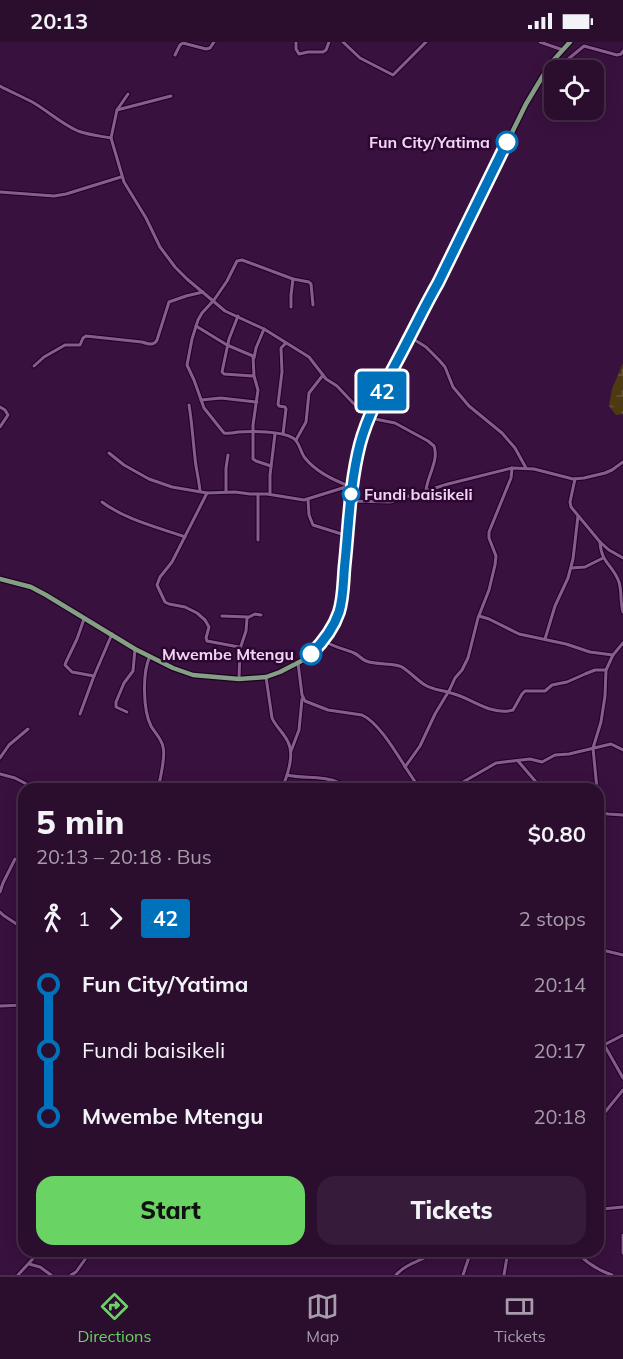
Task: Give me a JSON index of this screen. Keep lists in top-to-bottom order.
{
  "places": ["Fun City/Yatima", "Fundi baisikeli", "Mwembe Mtengu"],
  "lines": ["bus line 42"],
  "page": {
    "status": "20:13",
    "on_map": "42",
    "heading": ["5 min", "20:13 – 20:18 · Bus", "$0.80"],
    "legs": ["1", "42", "2 stops"],
    "list": [
      {
        "name": "Fun City/Yatima",
        "value": "20:14"
      },
      {
        "name": "Fundi baisikeli",
        "value": "20:17"
      },
      {
        "name": "Mwembe Mtengu",
        "value": "20:18"
      }
    ],
    "buttons": ["Start", "Tickets"],
    "tabs": ["Directions", "Map", "Tickets"]
  }
}
